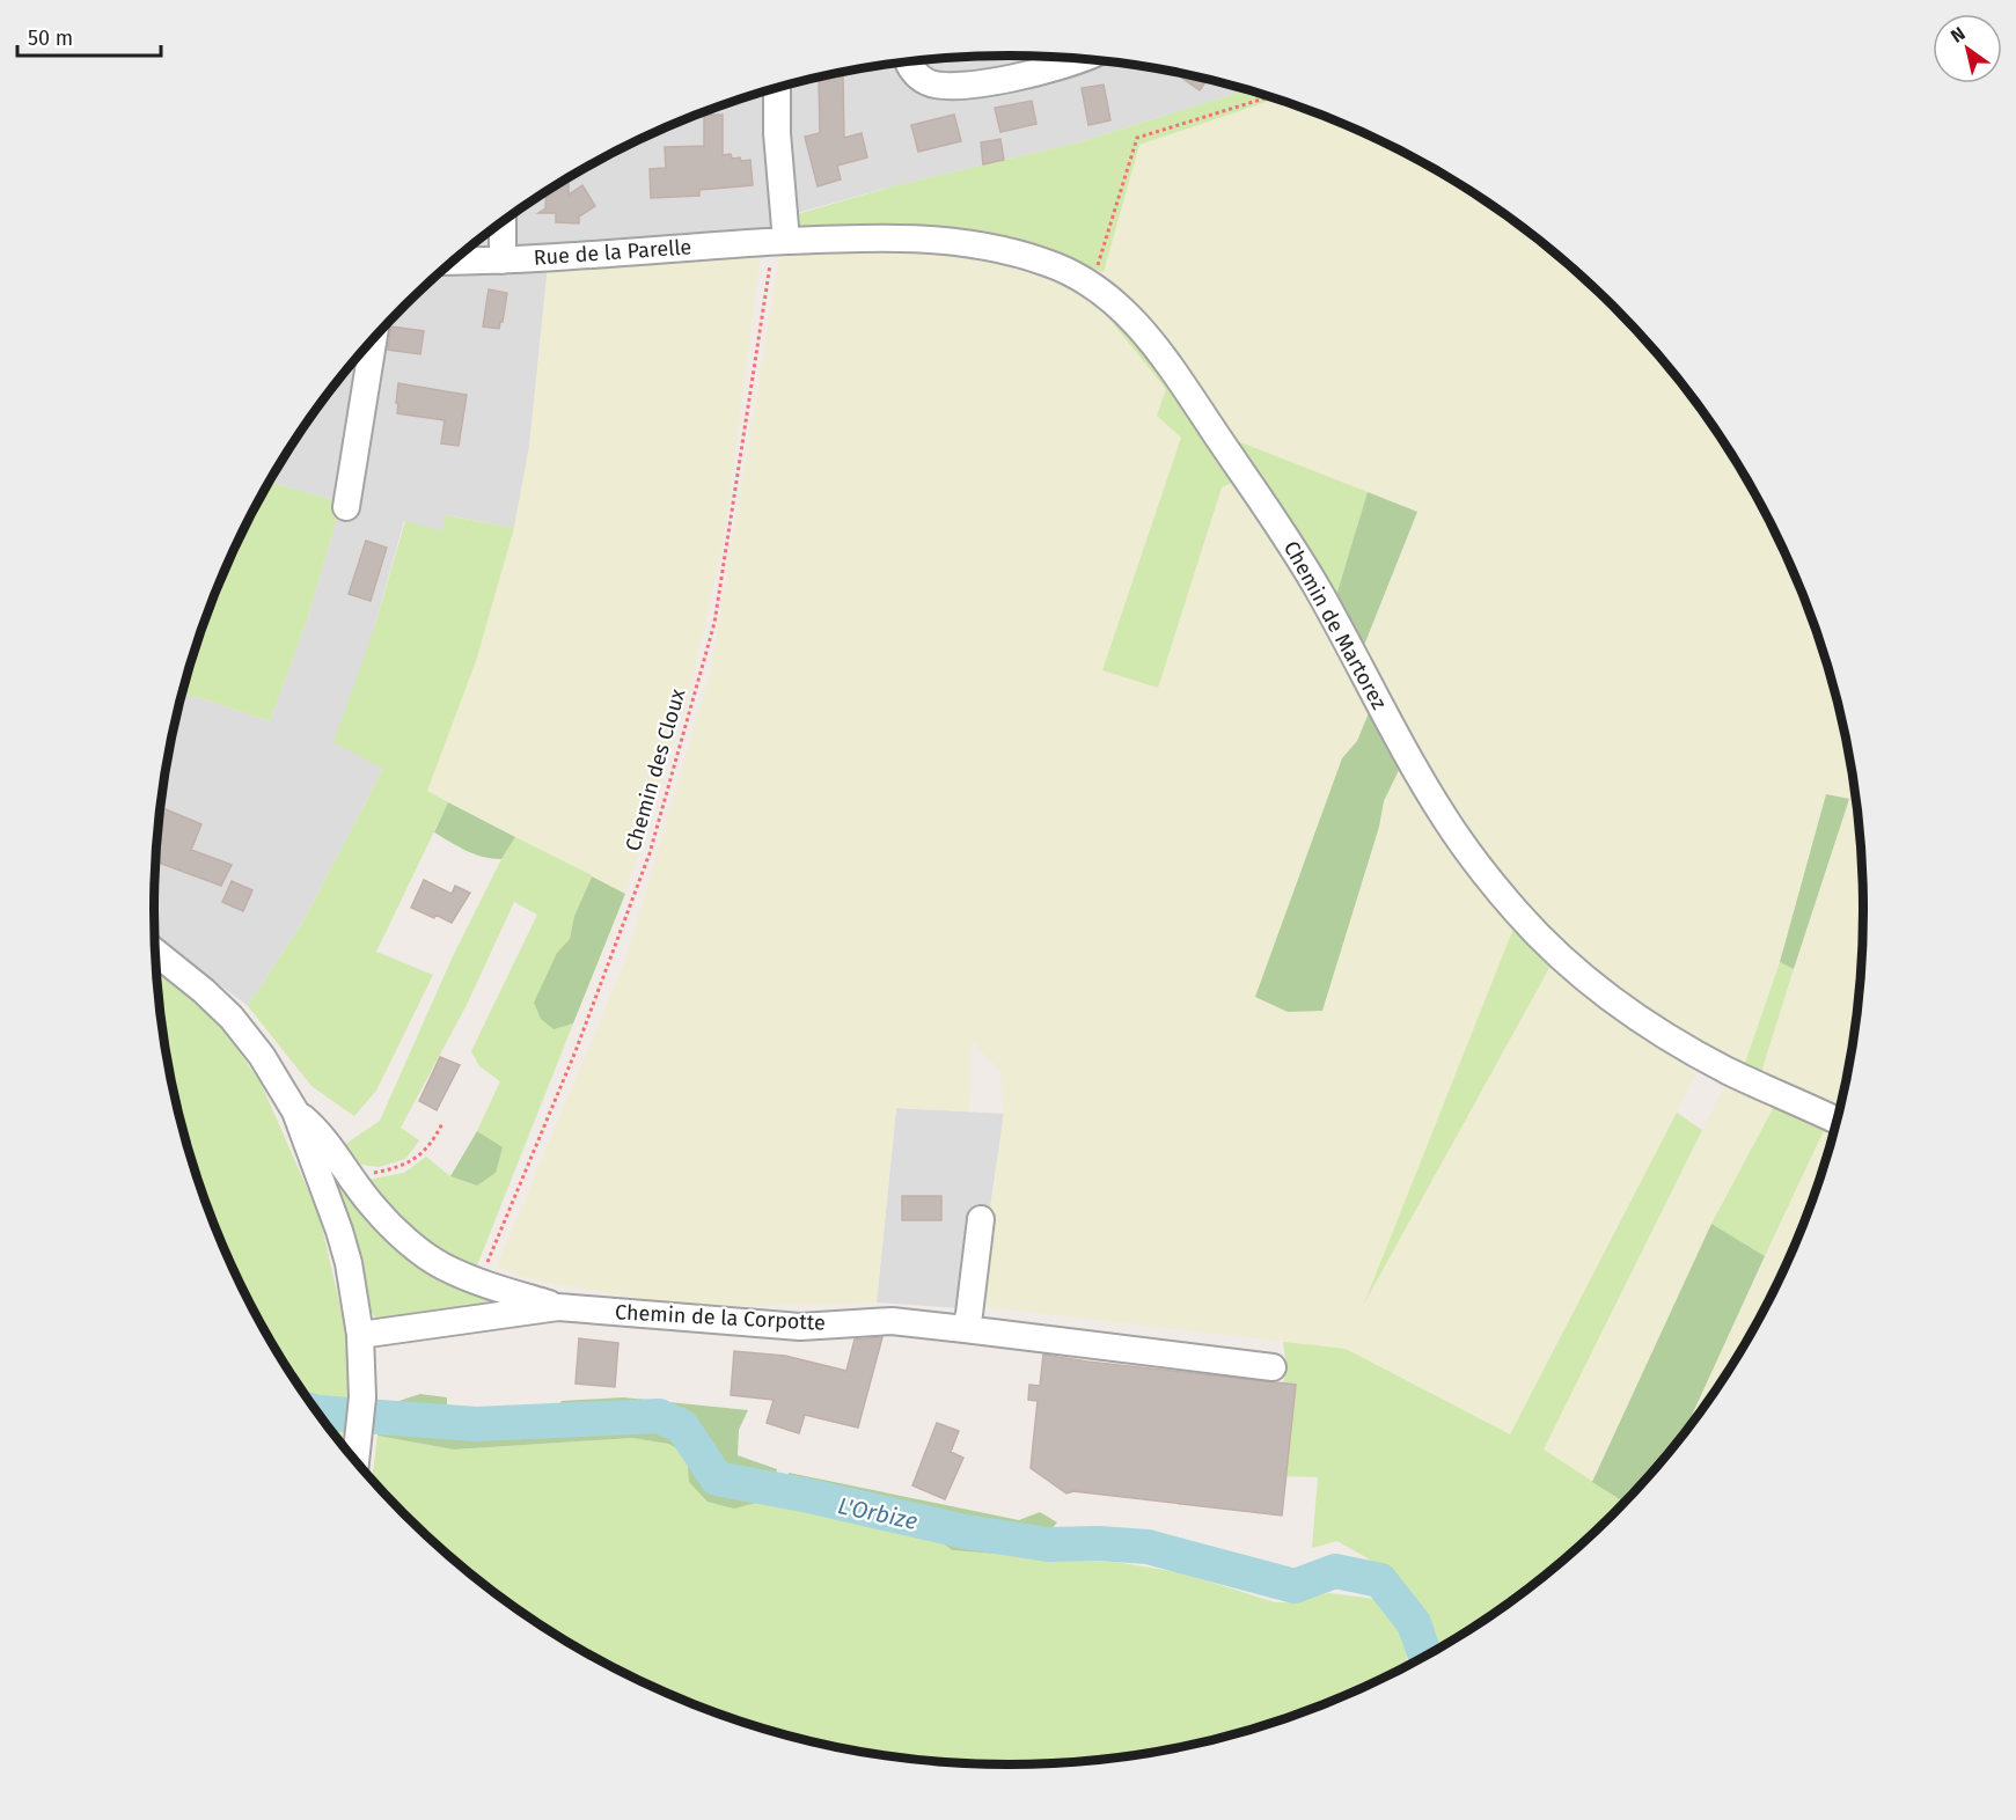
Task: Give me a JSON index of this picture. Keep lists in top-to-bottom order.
{
  "streets": {
    "street": ["Rue de la Parelle", "Chemin de Martorez", "Chemin de la Corpotte"],
    "path": ["Chemin des Cloux"]
  },
  "crossings": [
    ["Rue de la Parelle", "Chemin de Martorez"],
    ["Rue de la Parelle", "Chemin des Cloux"],
    ["Chemin de Martorez", "Chemin des Cloux"],
    ["Chemin des Cloux", "Chemin de la Corpotte"]
  ],
  "water": ["L'Orbize"],
  "scale_bar": "50 m",
  "north": "top left"
}
